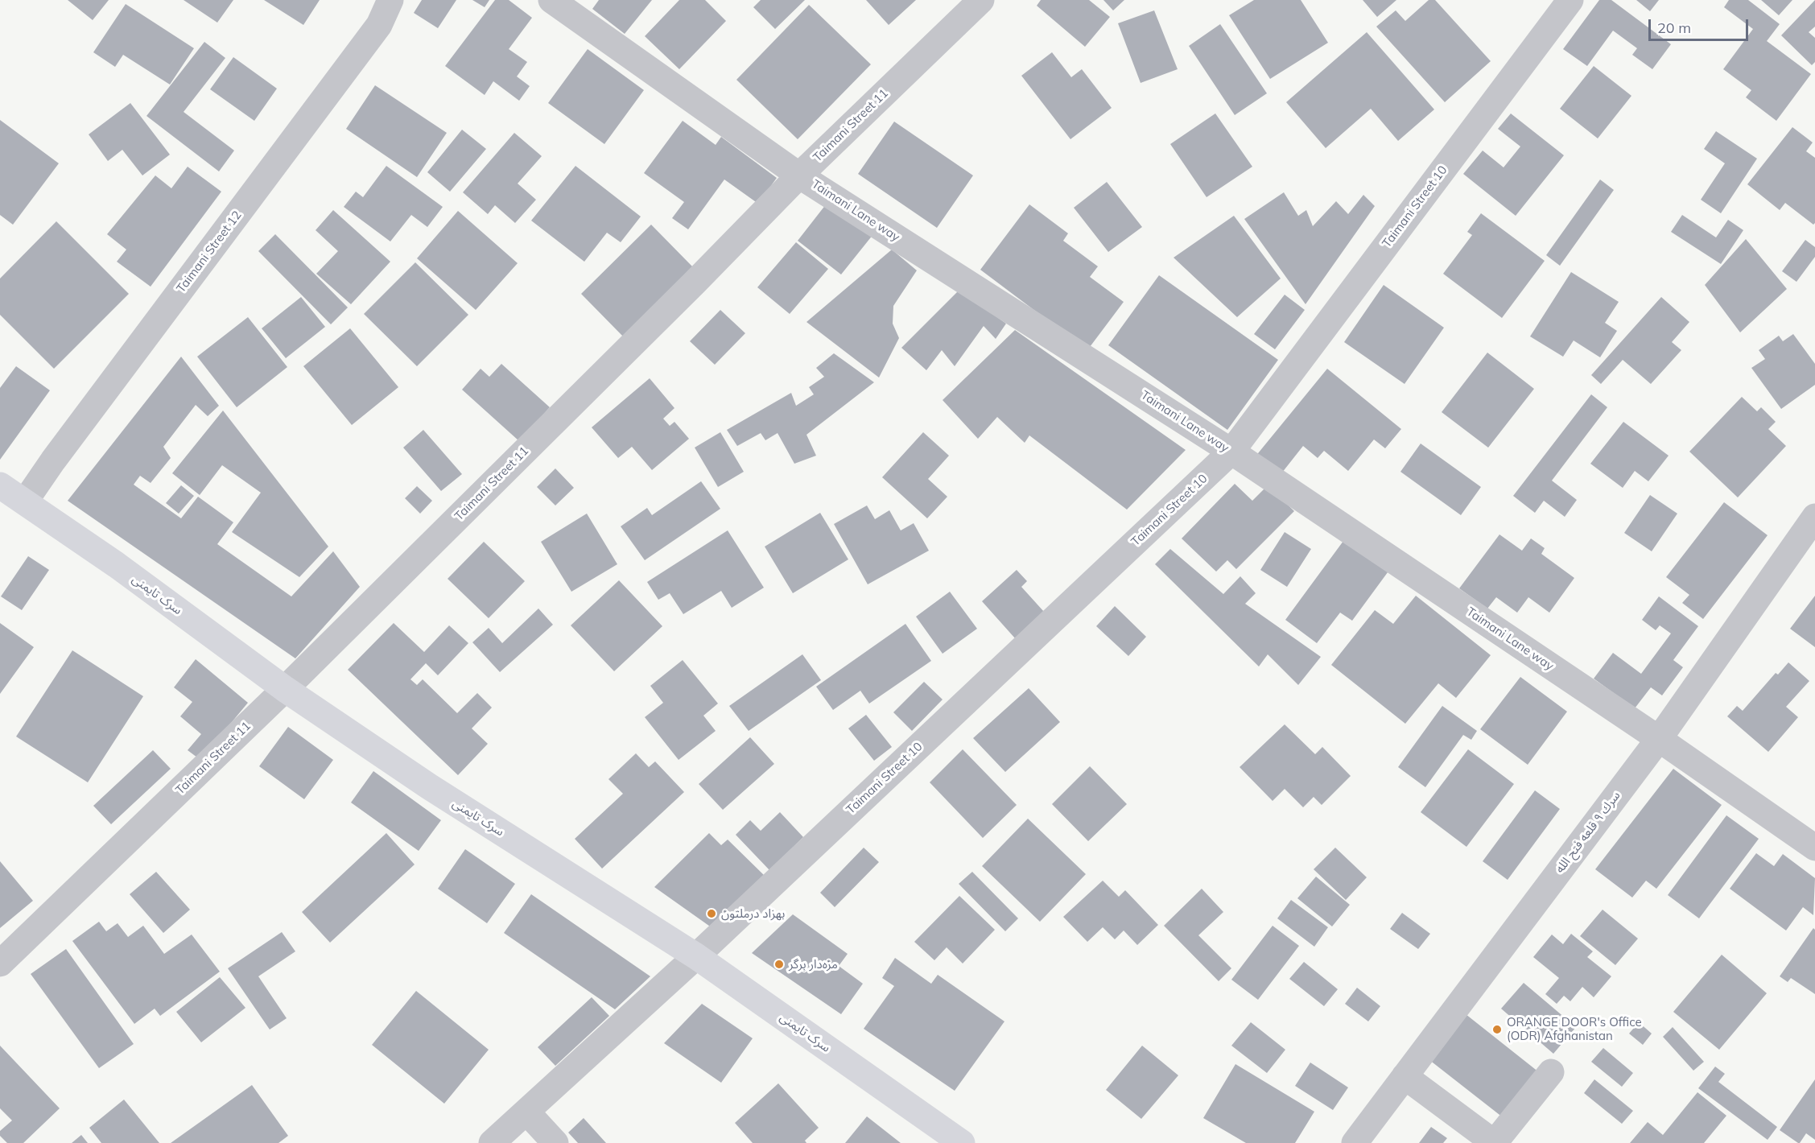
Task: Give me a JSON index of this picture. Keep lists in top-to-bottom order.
{
  "streets": {
    "main road": ["سرک تایمنی"],
    "street": [
      "Taimani Street 11",
      "Taimani Street 10",
      "Taimani Lane way",
      "Taimani Street 12",
      "سرك ٩ قلعه فتح الله"
    ]
  },
  "crossings": [
    ["Taimani Street 11", "Taimani Lane way"],
    ["Taimani Street 11", "سرک تایمنی"],
    ["Taimani Street 10", "Taimani Lane way"],
    ["Taimani Street 10", "سرک تایمنی"],
    ["Taimani Lane way", "سرك ٩ قلعه فتح الله"],
    ["Taimani Street 12", "سرک تایمنی"]
  ],
  "places": ["بهزاد درملتون", "مزه‌دار برگر", "ORANGE DOOR's Office (ODR) Afghanistan"],
  "scale_bar": "20 m"
}
